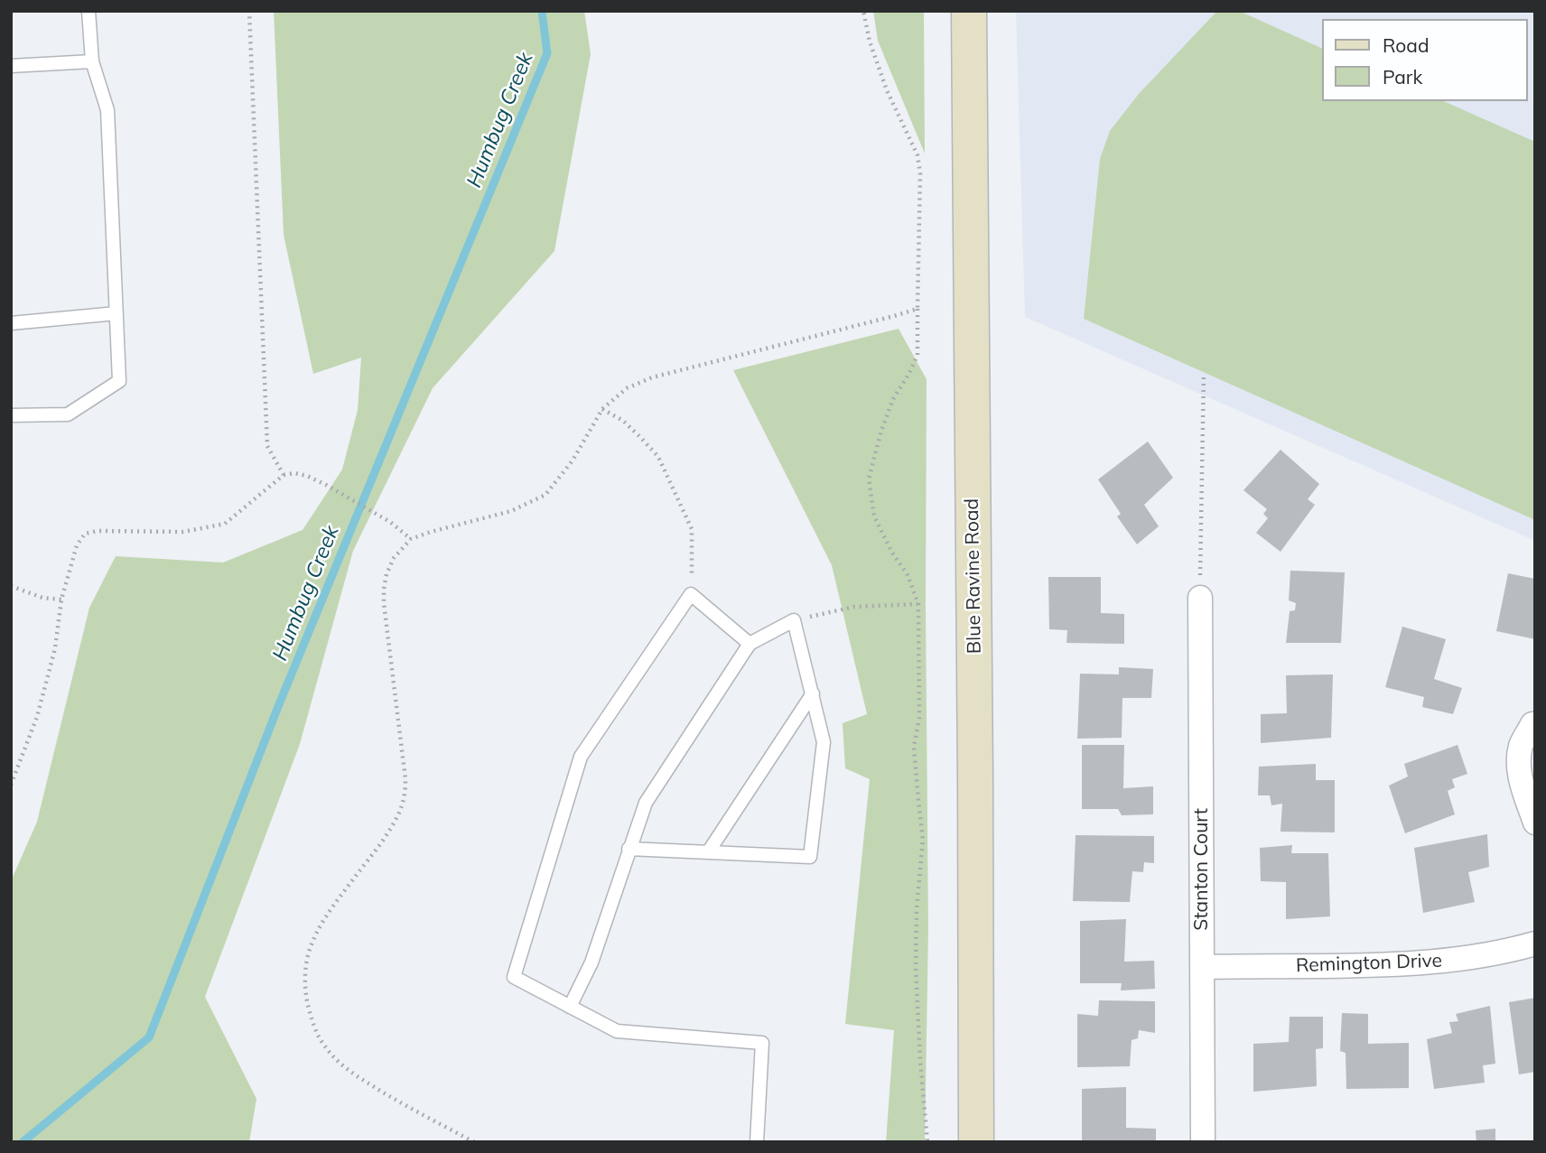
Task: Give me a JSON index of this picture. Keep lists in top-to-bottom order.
{
  "streets": {
    "main road": ["Blue Ravine Road"],
    "street": ["Stanton Court", "Remington Drive"]
  },
  "crossings": [
    ["Stanton Court", "Remington Drive"]
  ],
  "water": ["Humbug Creek"],
  "legend": ["Road", "Park"]
}
